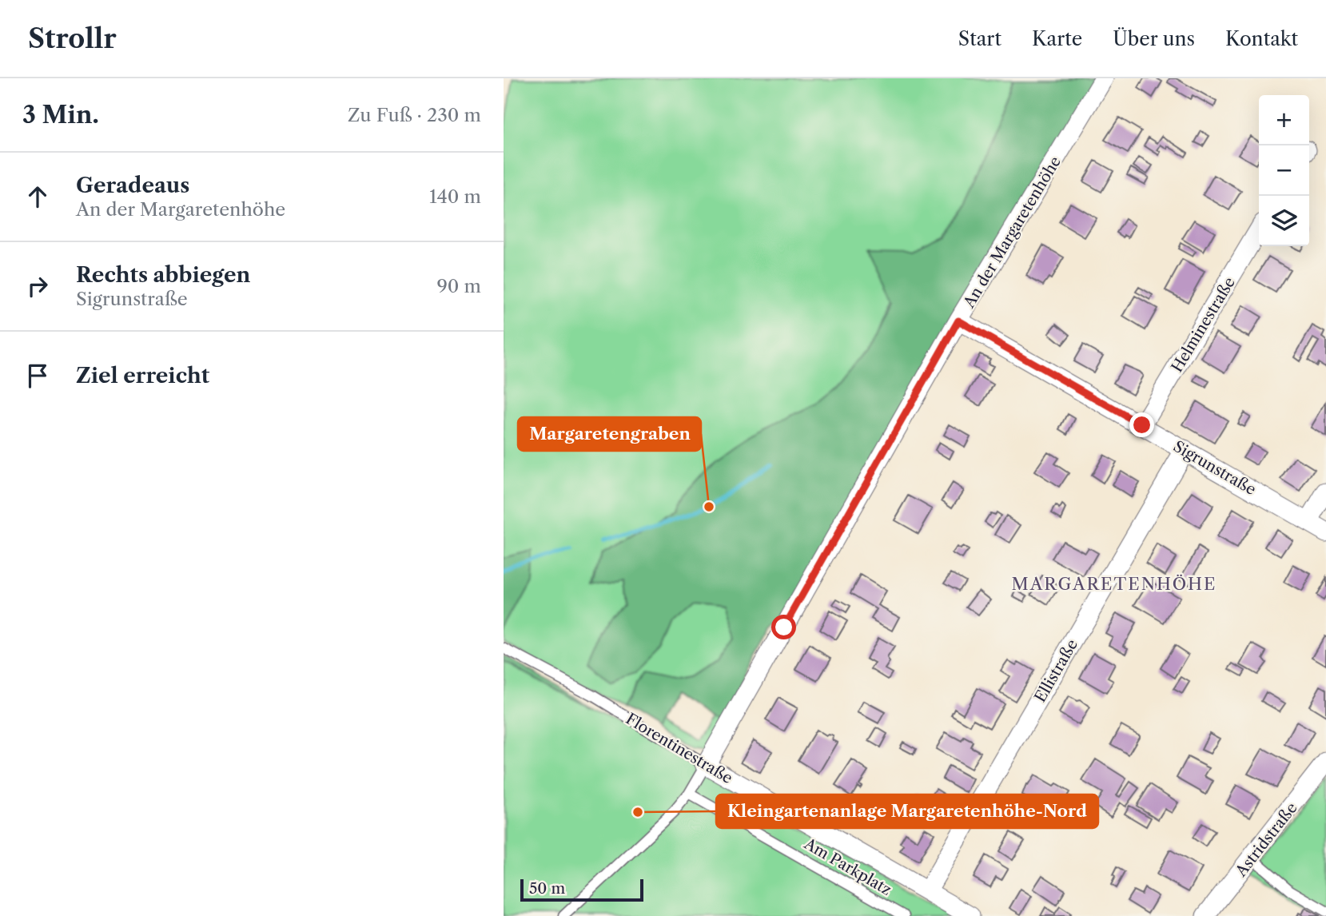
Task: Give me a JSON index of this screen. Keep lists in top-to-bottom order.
{
  "streets": {
    "street": [
      "An der Margaretenhöhe",
      "Helminestraße",
      "Sigrunstraße",
      "Ellistraße",
      "Florentinestraße",
      "Astridstraße"
    ],
    "lane": ["Am Parkplatz"]
  },
  "crossings": [
    ["An der Margaretenhöhe", "Sigrunstraße"],
    ["An der Margaretenhöhe", "Florentinestraße"],
    ["Helminestraße", "Sigrunstraße"],
    ["Sigrunstraße", "Ellistraße"],
    ["Ellistraße", "Florentinestraße"]
  ],
  "districts": ["MARGARETENHÖHE"],
  "places": ["Margaretengraben", "Kleingartenanlage Margaretenhöhe-Nord"],
  "scale_bar": "50 m",
  "page": {
    "header": "Strollr",
    "nav": [
      "Start",
      "Karte",
      "Über uns",
      "Kontakt"
    ],
    "heading": ["3 Min.", "Zu Fuß · 230 m"],
    "map_buttons": ["+", "−"],
    "list": [
      ["Geradeaus", "An der Margaretenhöhe", "140 m"],
      ["Rechts abbiegen", "Sigrunstraße", "90 m"],
      "Ziel erreicht"
    ],
    "scale": "50 m"
  }
}
